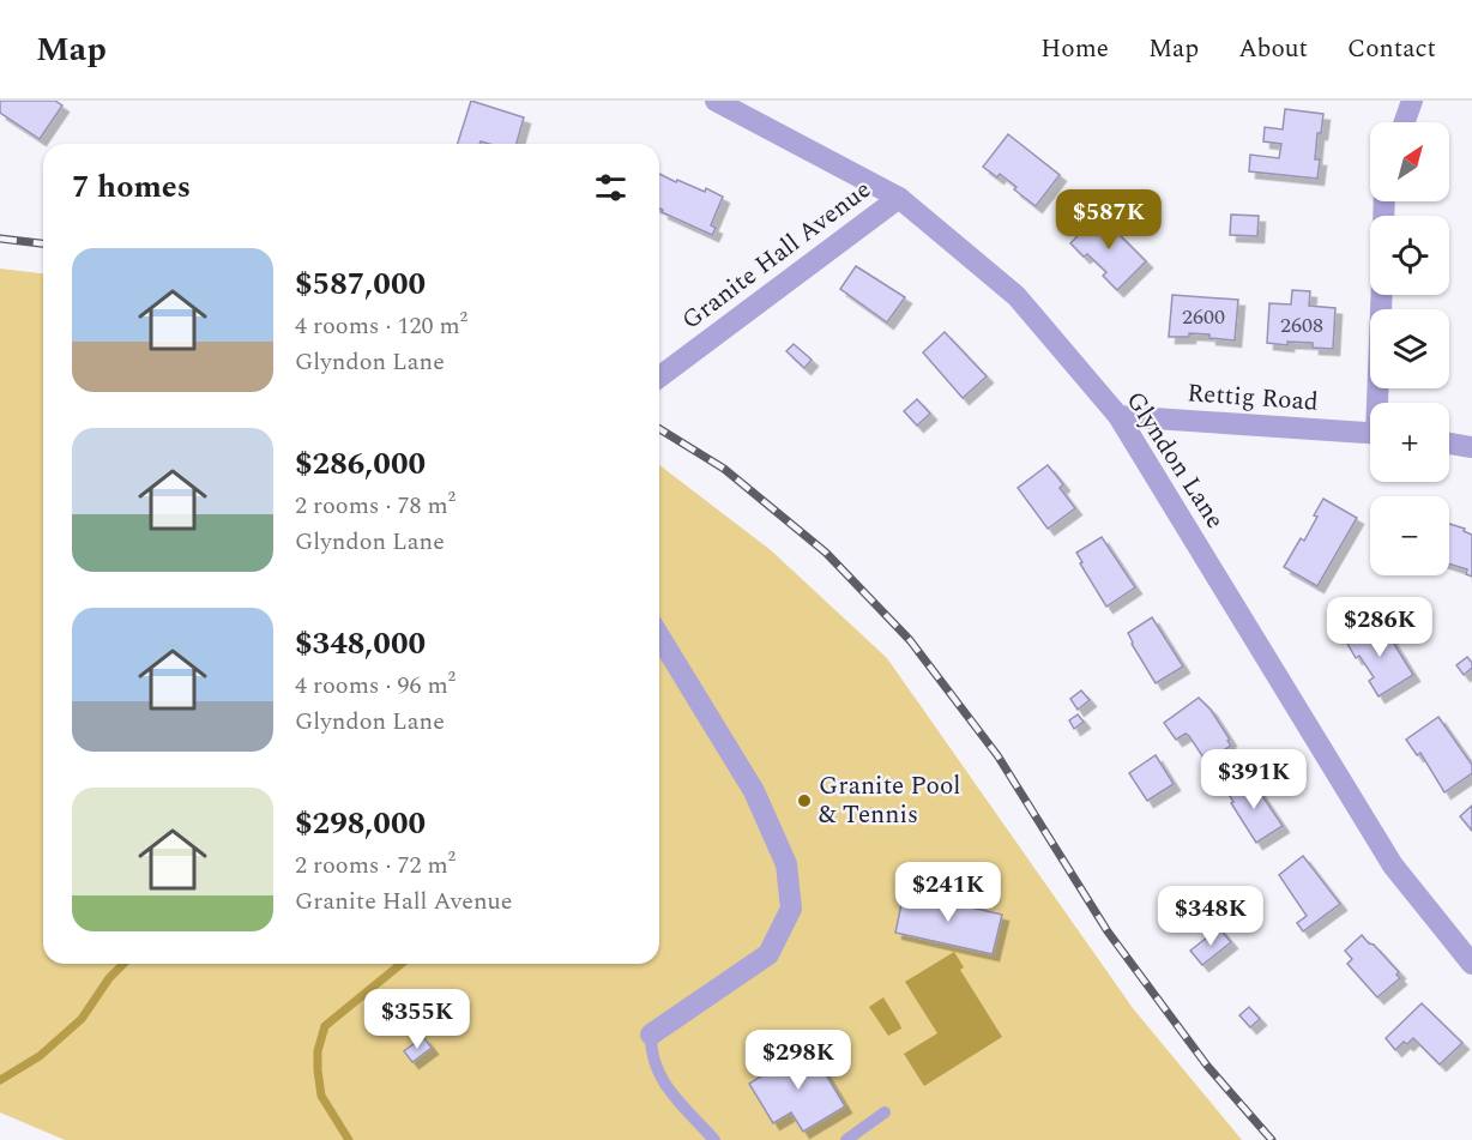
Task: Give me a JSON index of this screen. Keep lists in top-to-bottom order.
{
  "streets": {
    "street": ["Granite Hall Avenue", "Rettig Road", "Glyndon Lane"]
  },
  "crossings": [
    ["Granite Hall Avenue", "Glyndon Lane"],
    ["Rettig Road", "Glyndon Lane"]
  ],
  "places": ["Granite Pool & Tennis"],
  "house_numbers": ["2600", "2608"],
  "north": "top right",
  "page": {
    "header": "Map",
    "nav": [
      "Home",
      "Map",
      "About",
      "Contact"
    ],
    "map_buttons": ["+", "−"],
    "heading": "7 homes",
    "price": [
      "$587K",
      "$286K",
      "$391K",
      "$241K",
      "$348K",
      "$355K",
      "$298K"
    ],
    "list": [
      {
        "name": "$587,000",
        "note": "4 rooms · 120 m² · Glyndon Lane"
      },
      {
        "name": "$286,000",
        "note": "2 rooms · 78 m² · Glyndon Lane"
      },
      {
        "name": "$348,000",
        "note": "4 rooms · 96 m² · Glyndon Lane"
      },
      {
        "name": "$298,000",
        "note": "2 rooms · 72 m² · Granite Hall Avenue"
      }
    ]
  }
}
